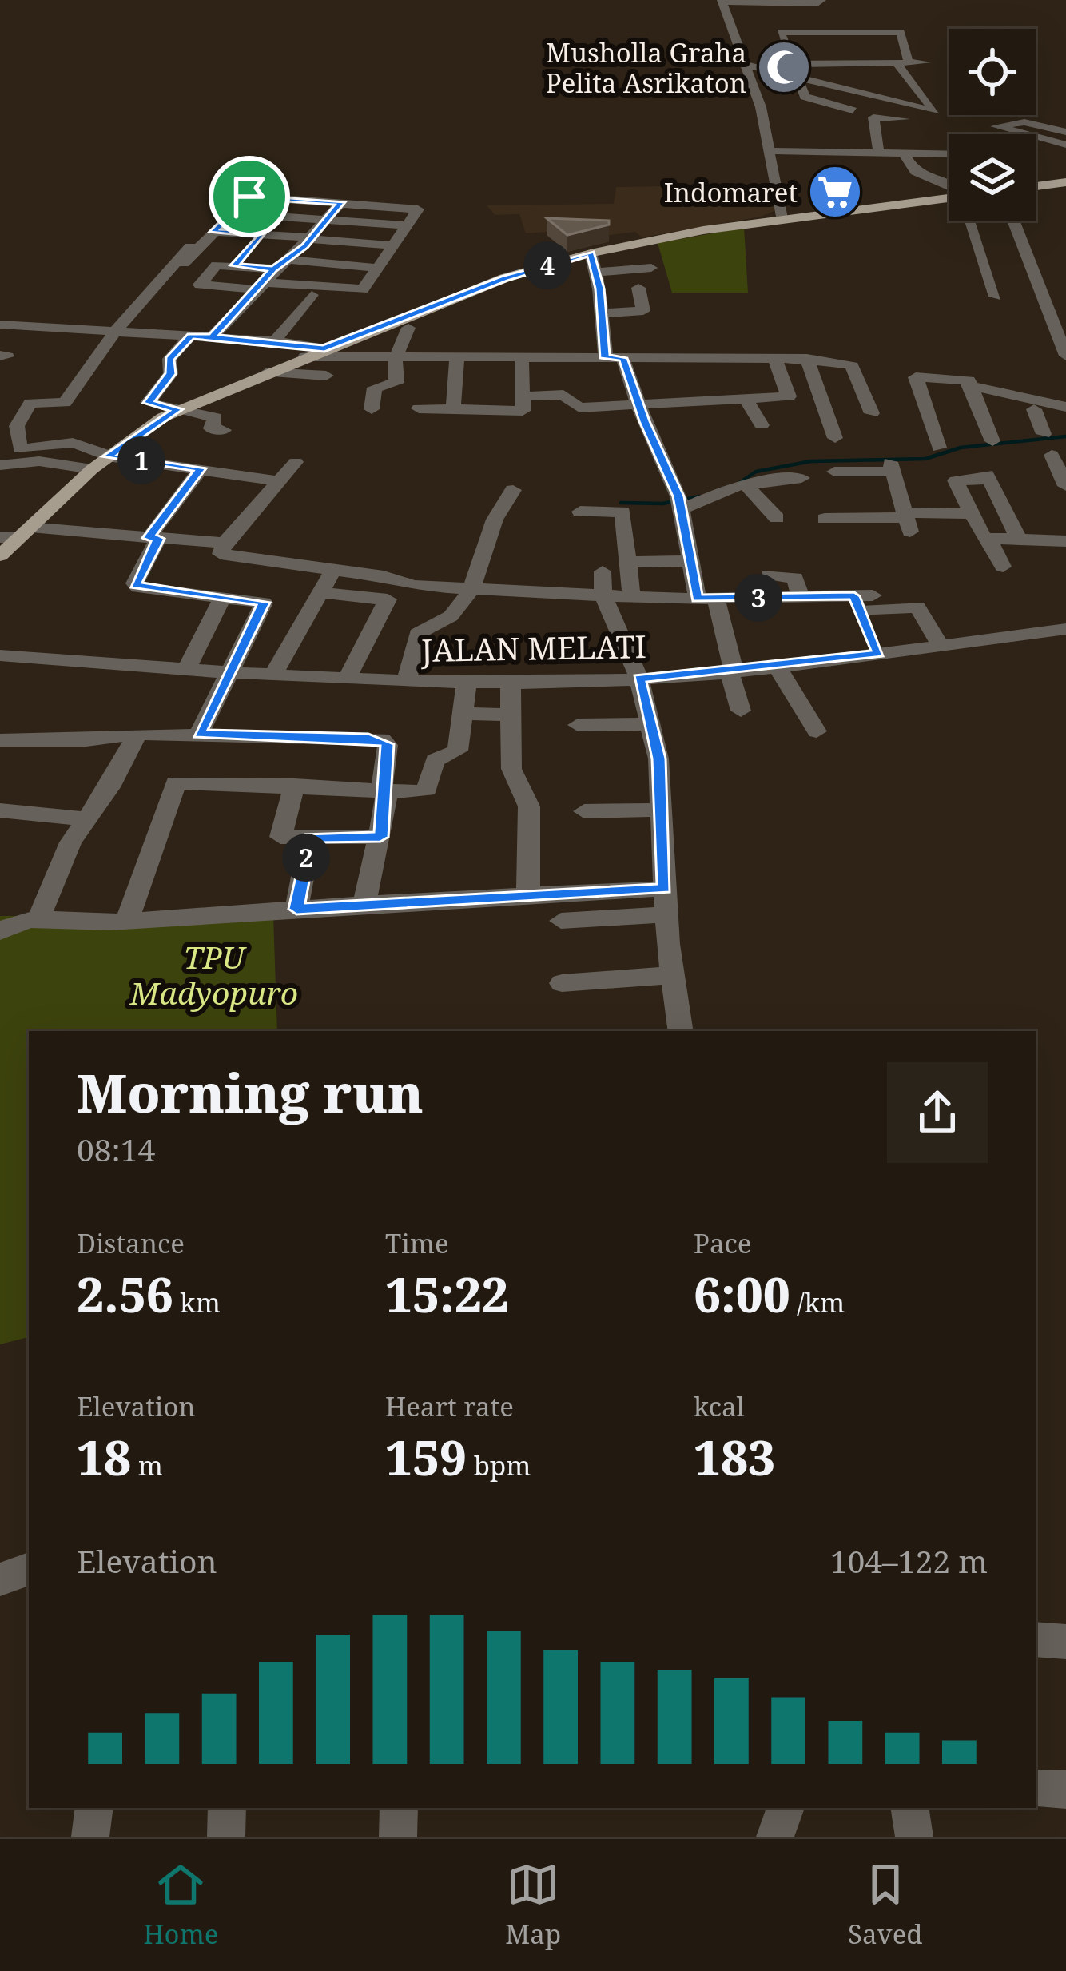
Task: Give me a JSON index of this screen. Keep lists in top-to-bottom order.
{
  "streets": {
    "street": ["JALAN MELATI"]
  },
  "parks": ["TPU Madyopuro"],
  "places": {
    "mosque": ["Musholla Graha Pelita Asrikaton"],
    "supermarket": ["Indomaret"]
  },
  "page": {
    "pins": [
      "4",
      "1",
      "3",
      "2"
    ],
    "heading": ["Morning run", "08:14"],
    "stats": [
      ["Distance", "2.56 km"],
      ["Time", "15:22"],
      ["Pace", "6:00 /km"],
      ["Elevation", "18 m"],
      ["Heart rate", "159 bpm"],
      ["kcal", "183"]
    ],
    "chart": ["Elevation", "104–122 m"],
    "tabs": ["Home", "Map", "Saved"]
  }
}
